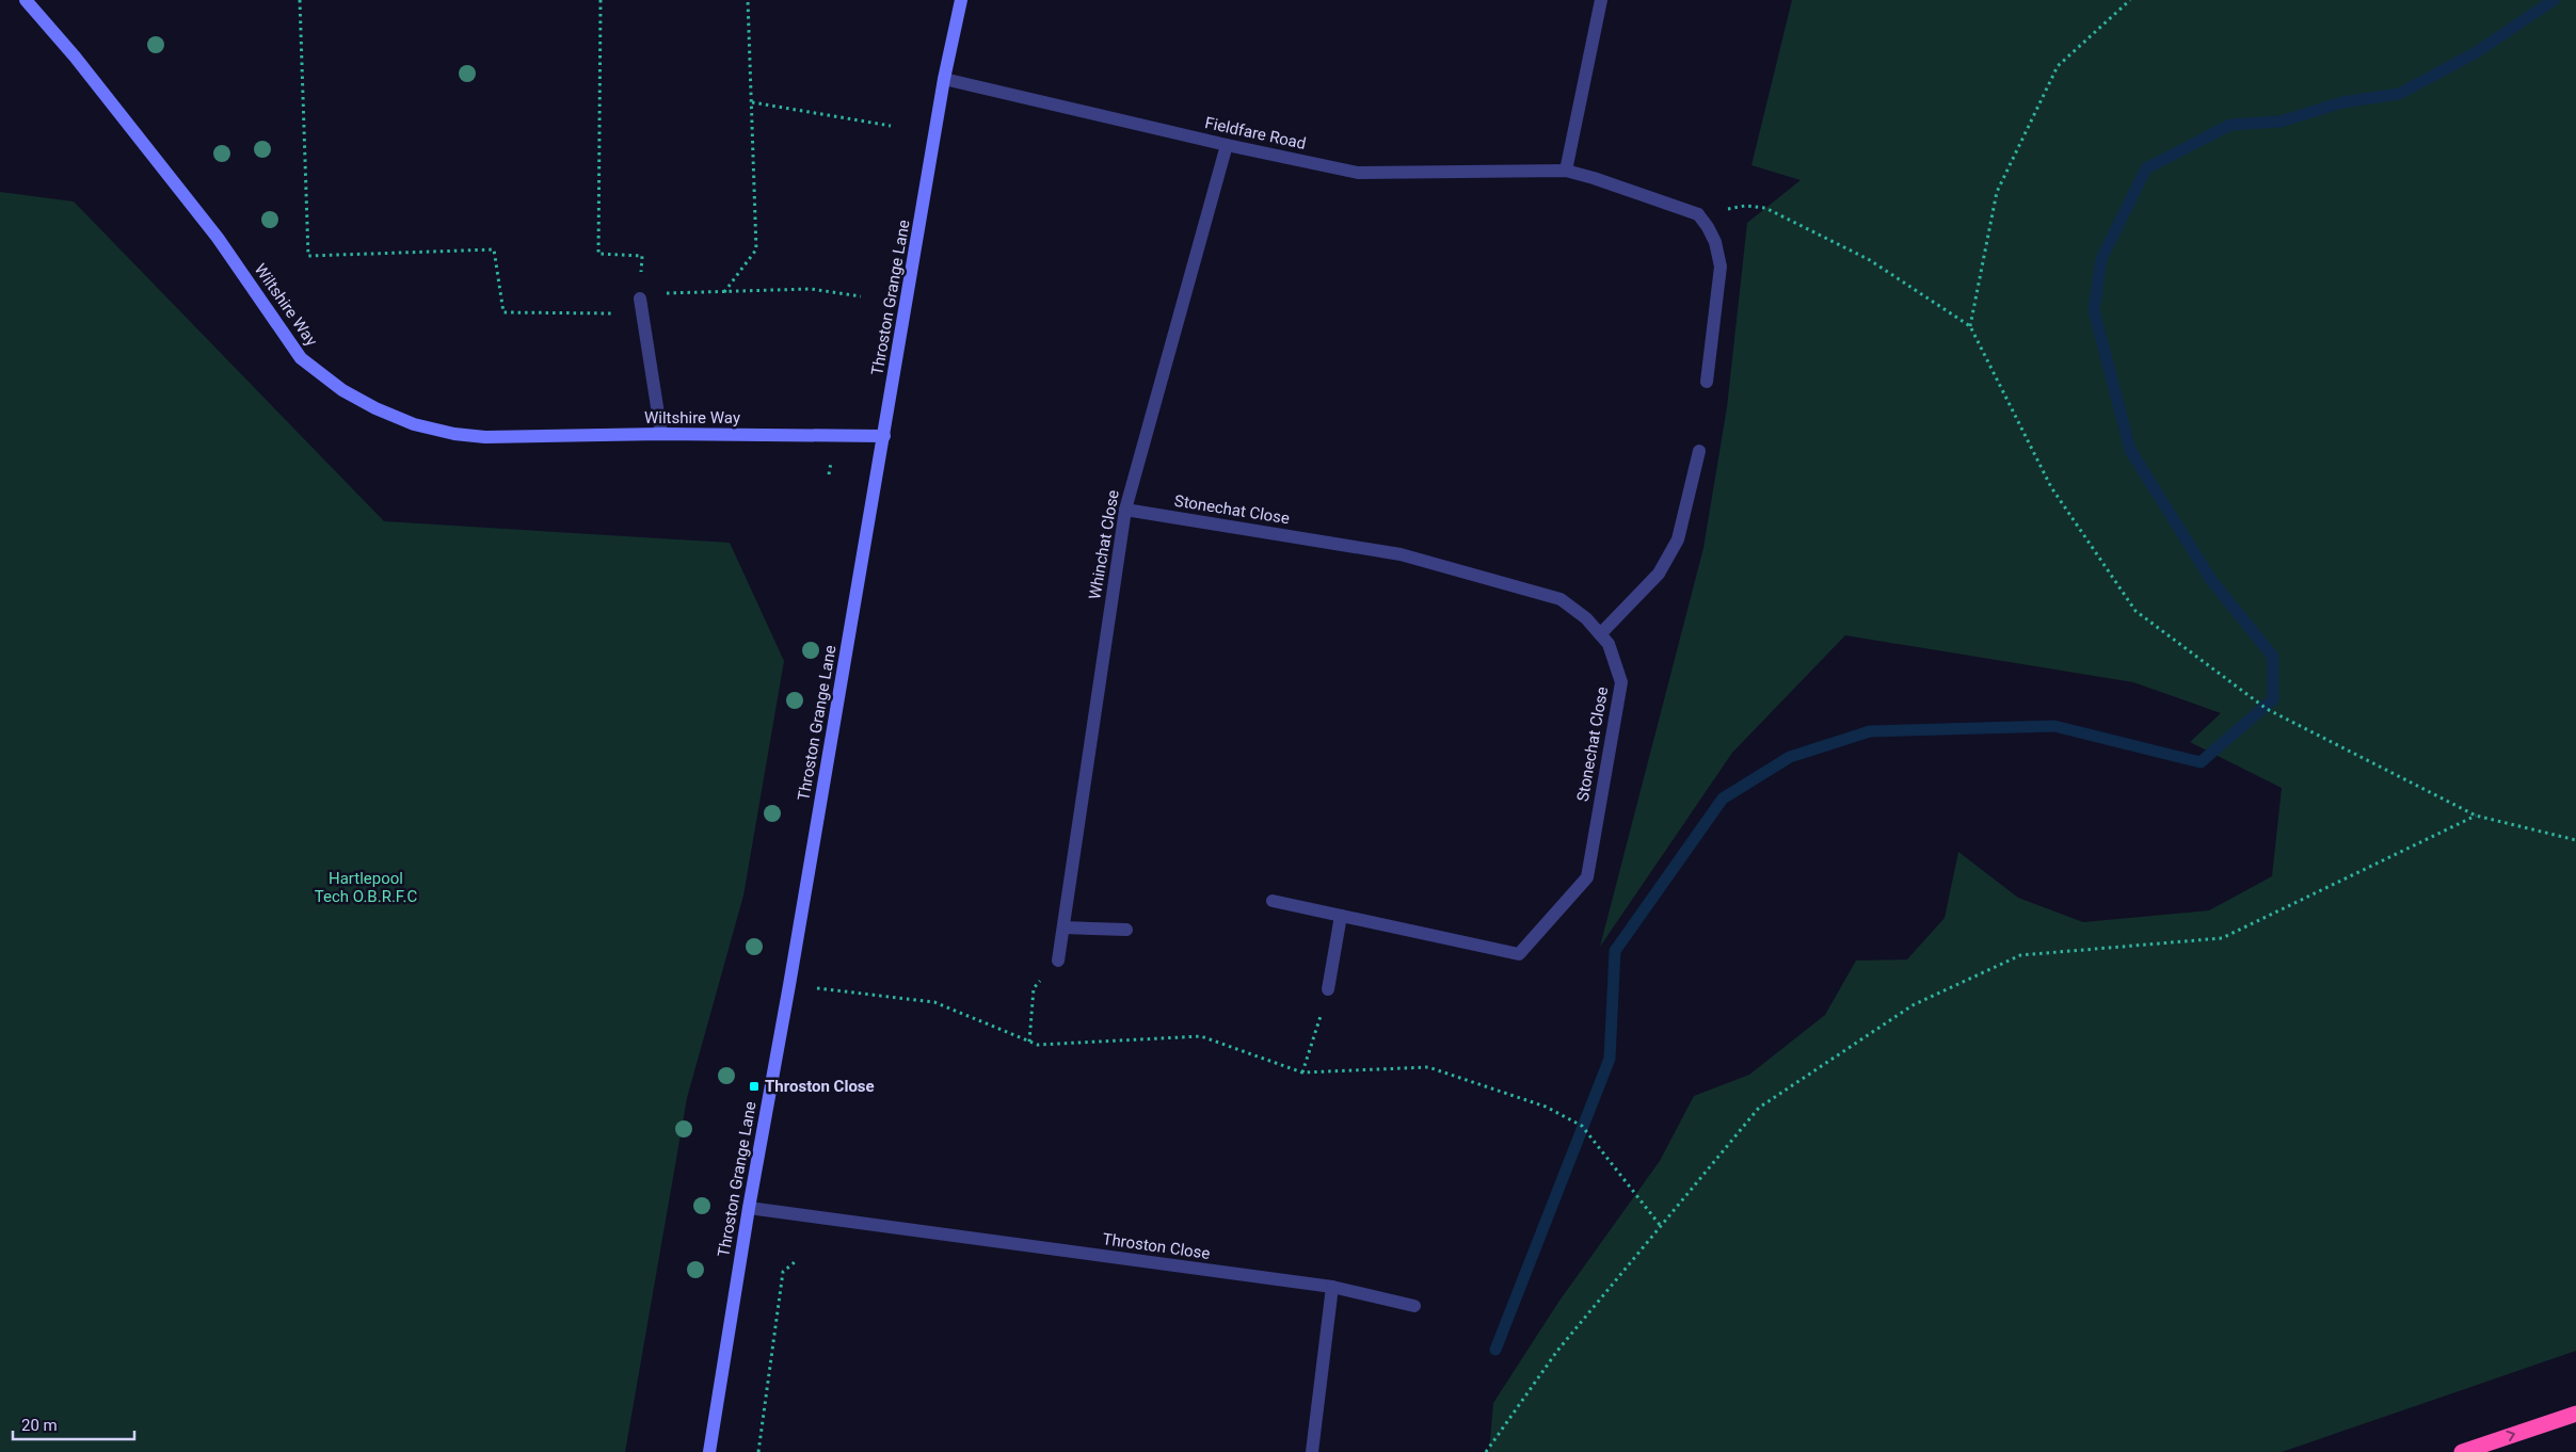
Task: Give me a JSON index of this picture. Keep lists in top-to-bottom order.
{
  "streets": {
    "street": [
      "Fieldfare Road",
      "Throston Grange Lane",
      "Wiltshire Way",
      "Stonechat Close",
      "Whinchat Close",
      "Throston Close"
    ]
  },
  "crossings": [
    ["Fieldfare Road", "Throston Grange Lane"],
    ["Fieldfare Road", "Whinchat Close"],
    ["Throston Grange Lane", "Wiltshire Way"],
    ["Throston Grange Lane", "Throston Close"],
    ["Stonechat Close", "Whinchat Close"]
  ],
  "parks": ["Hartlepool Tech O.B.R.F.C"],
  "places": {
    "transit": ["Throston Close"]
  },
  "scale_bar": "20 m"
}
